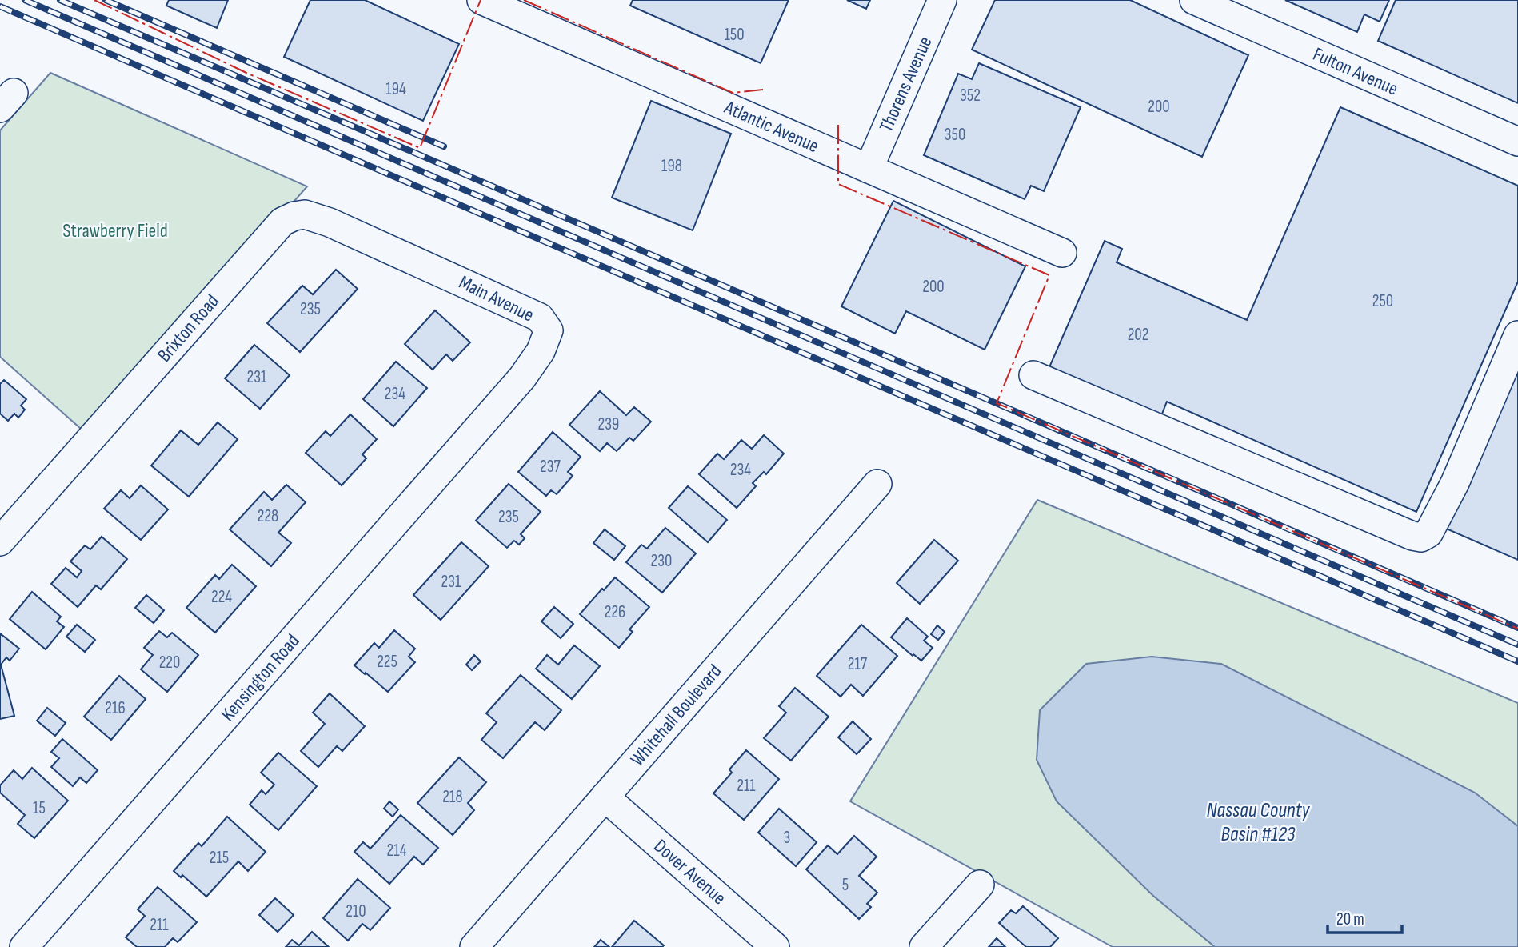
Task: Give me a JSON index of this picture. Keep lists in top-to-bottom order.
{
  "streets": {
    "street": [
      "Fulton Avenue",
      "Thorens Avenue",
      "Atlantic Avenue",
      "Main Avenue",
      "Brixton Road",
      "Kensington Road",
      "Whitehall Boulevard",
      "Dover Avenue"
    ]
  },
  "crossings": [
    ["Thorens Avenue", "Atlantic Avenue"],
    ["Main Avenue", "Brixton Road"],
    ["Main Avenue", "Kensington Road"],
    ["Whitehall Boulevard", "Dover Avenue"]
  ],
  "water": ["Nassau County Basin #123"],
  "parks": ["Strawberry Field"],
  "house_numbers": [
    "150",
    "194",
    "352",
    "200",
    "350",
    "198",
    "200",
    "250",
    "235",
    "202",
    "231",
    "234",
    "239",
    "237",
    "234",
    "228",
    "235",
    "230",
    "231",
    "224",
    "226",
    "225",
    "220",
    "217",
    "216",
    "211",
    "218",
    "15",
    "3",
    "214",
    "215",
    "5",
    "210",
    "211"
  ],
  "scale_bar": "20 m"
}
